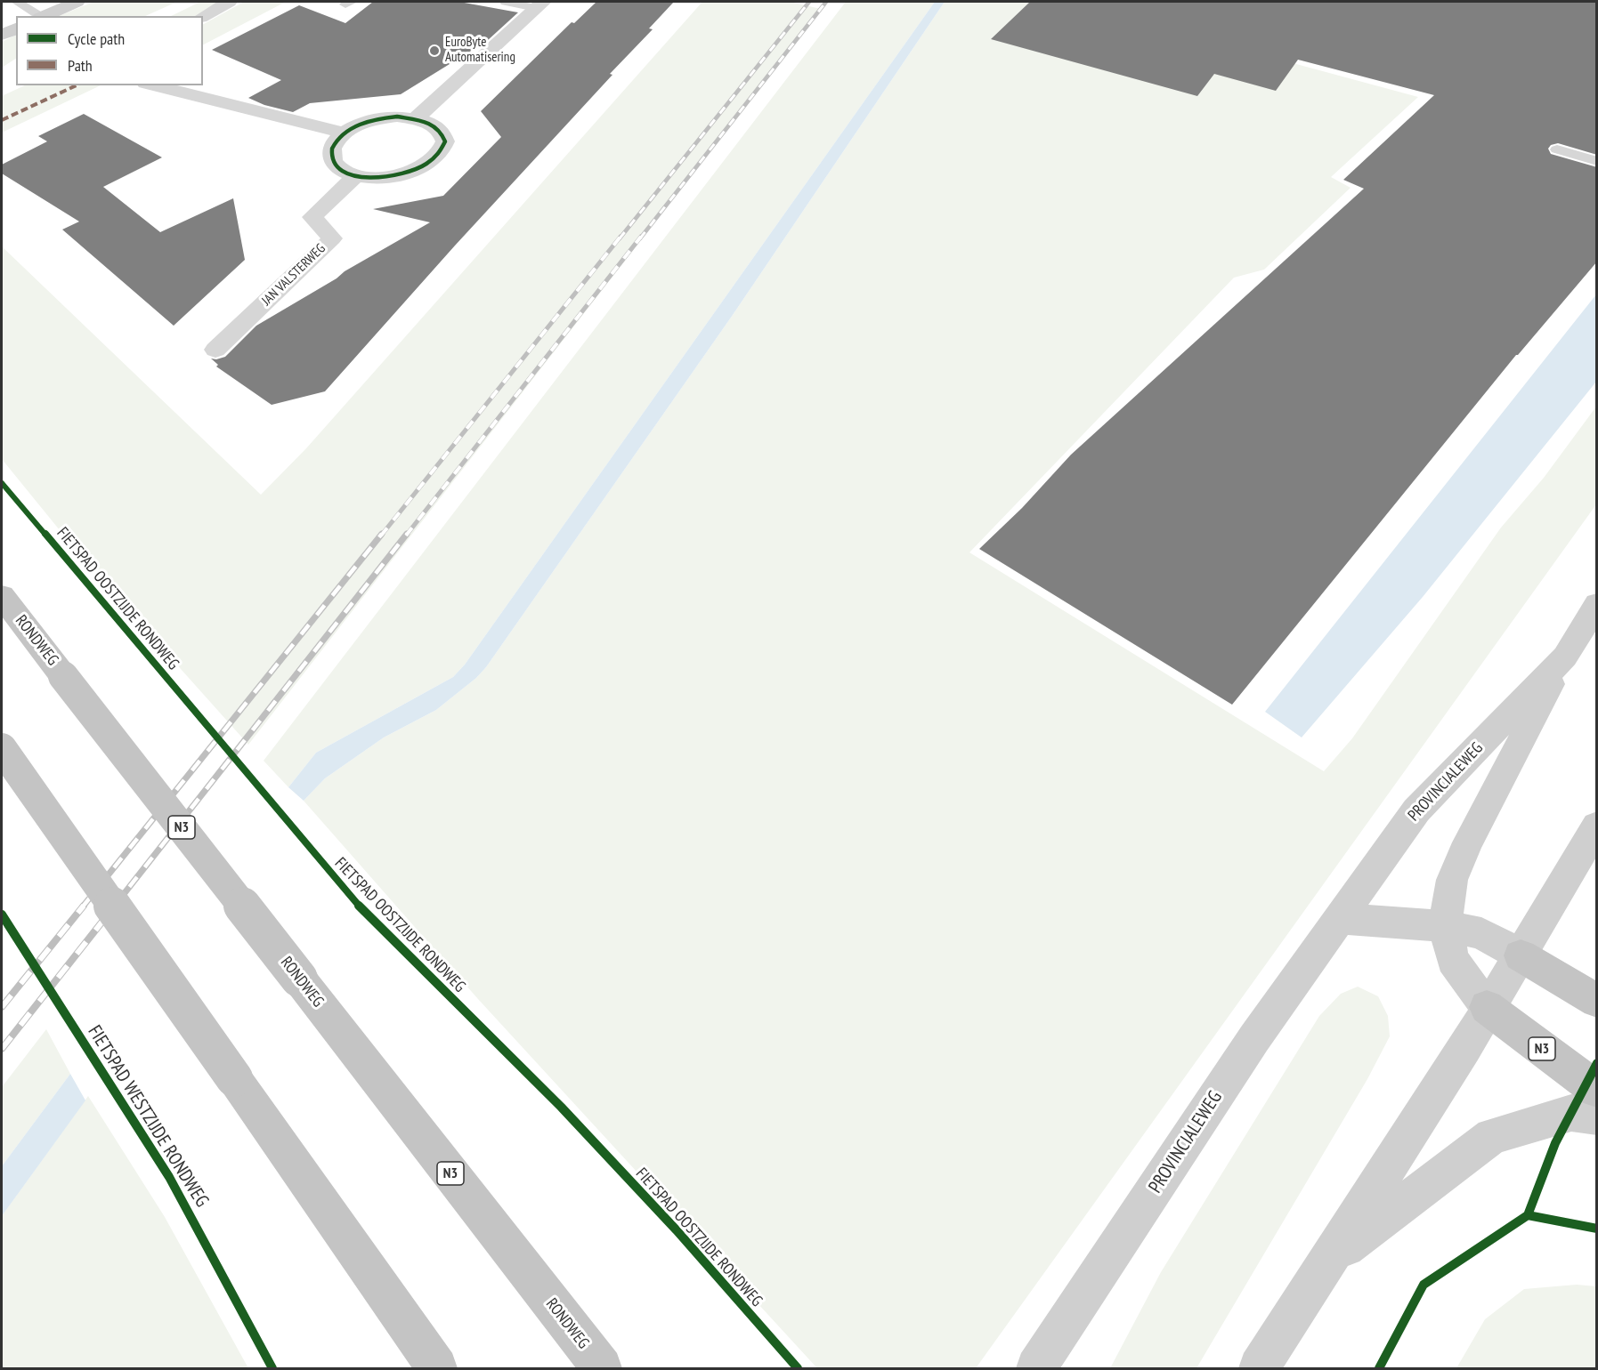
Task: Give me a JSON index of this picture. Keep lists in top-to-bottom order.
{
  "streets": {
    "highway": ["RONDWEG", "N3"],
    "main road": ["PROVINCIALEWEG"],
    "street": ["JAN VALSTERWEG"],
    "cycle path": ["FIETSPAD OOSTZIJDE RONDWEG", "FIETSPAD WESTZIJDE RONDWEG"]
  },
  "crossings": [
    ["PROVINCIALEWEG", "N3"]
  ],
  "places": ["EuroByte Automatisering"],
  "legend": ["Cycle path", "Path"]
}
